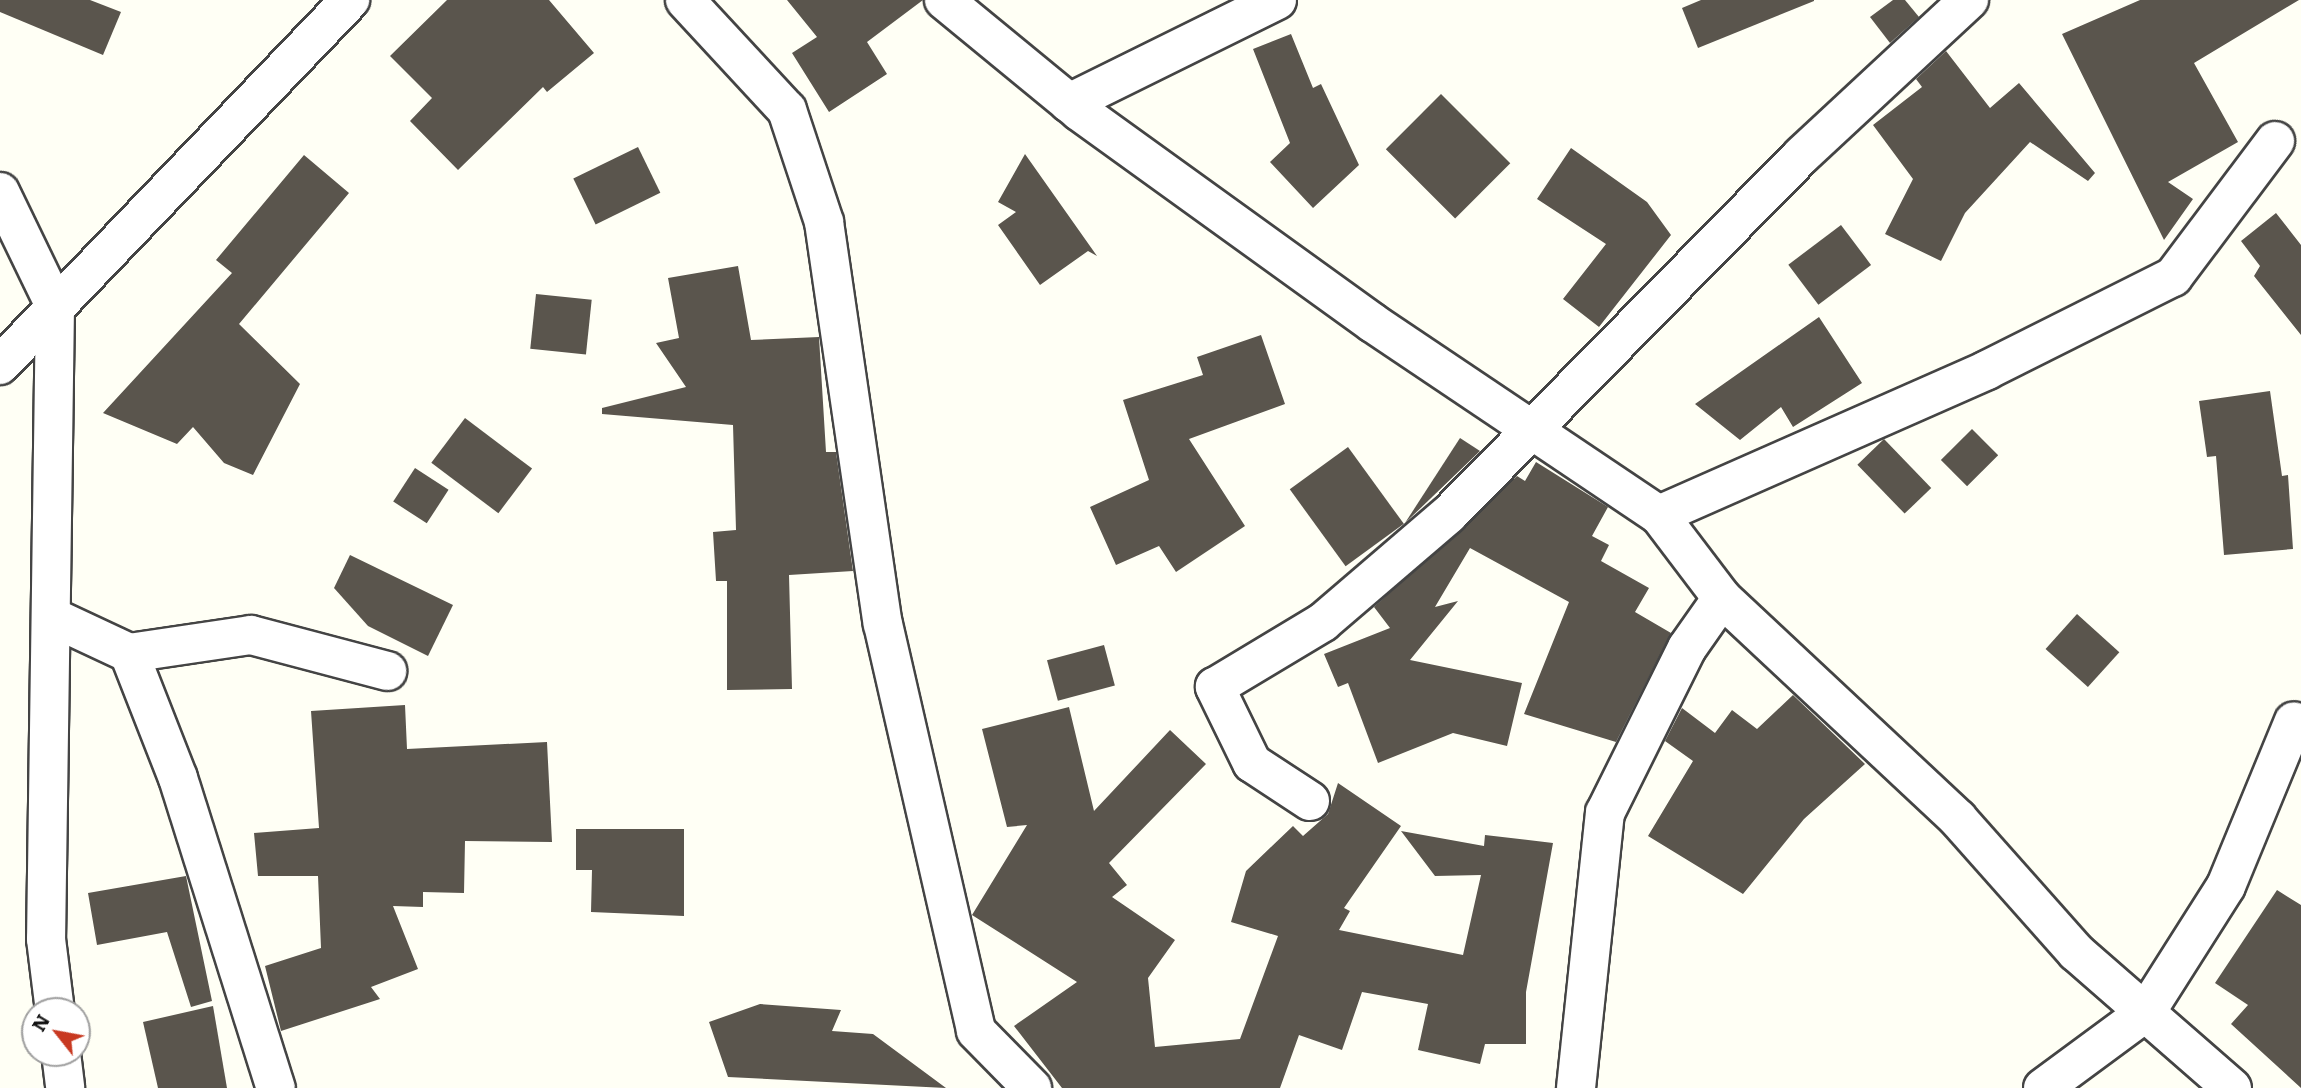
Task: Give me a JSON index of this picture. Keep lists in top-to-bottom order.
{
  "north": "top left"
}
